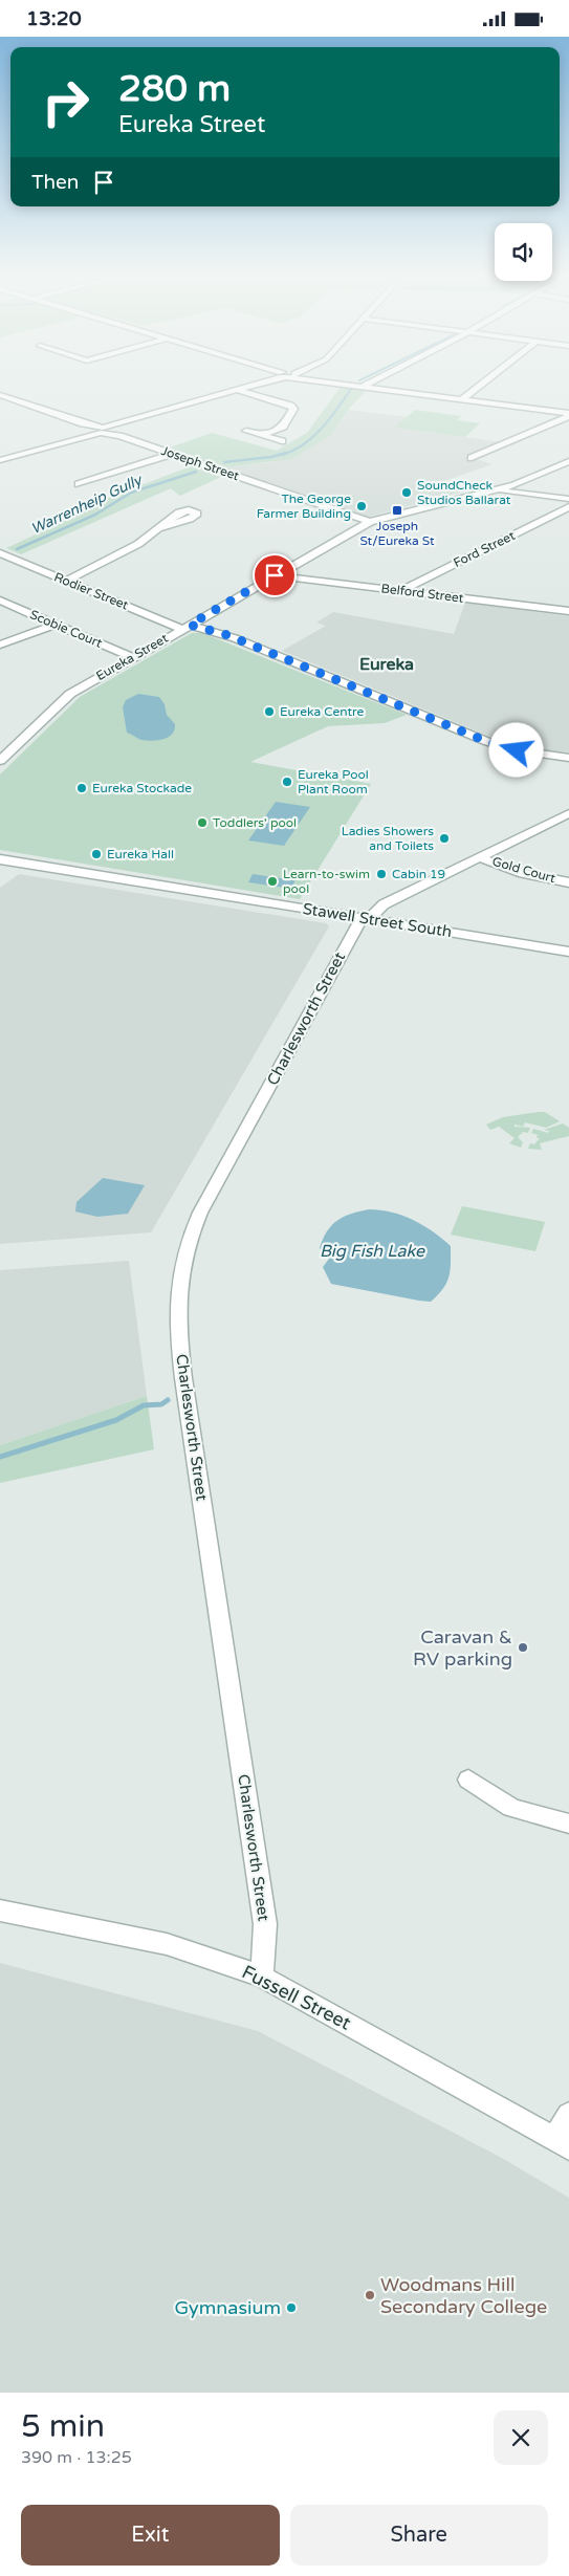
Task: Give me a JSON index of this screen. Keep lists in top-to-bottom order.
{
  "streets": {
    "street": [
      "Joseph Street",
      "Ford Street",
      "Rodier Street",
      "Belford Street",
      "Scobie Court",
      "Eureka Street",
      "Gold Court",
      "Stawell Street South",
      "Charlesworth Street",
      "Fussell Street"
    ]
  },
  "crossings": [
    ["Joseph Street", "Eureka Street"],
    ["Ford Street", "Belford Street"],
    ["Rodier Street", "Eureka Street"],
    ["Belford Street", "Eureka Street"],
    ["Scobie Court", "Eureka Street"],
    ["Gold Court", "Charlesworth Street"],
    ["Stawell Street South", "Charlesworth Street"],
    ["Charlesworth Street", "Fussell Street"]
  ],
  "districts": ["Eureka"],
  "water": ["Warrenheip Gully", "Big Fish Lake"],
  "places": {
    "other": [
      "SoundCheck Studios Ballarat",
      "The George Farmer Building",
      "Eureka Centre",
      "Eureka Pool Plant Room",
      "Eureka Stockade",
      "Toddlers' pool",
      "Ladies Showers and Toilets",
      "Eureka Hall",
      "Cabin 19",
      "Learn-to-swim pool",
      "Caravan & RV parking",
      "Woodmans Hill Secondary College",
      "Gymnasium"
    ],
    "transit": ["Joseph St/Eureka St"]
  },
  "page": {
    "status": "13:20",
    "turn": ["280 m", "Eureka Street"],
    "then": "Then",
    "heading": ["5 min", "390 m · 13:25"],
    "buttons": ["Exit", "Share"]
  }
}
